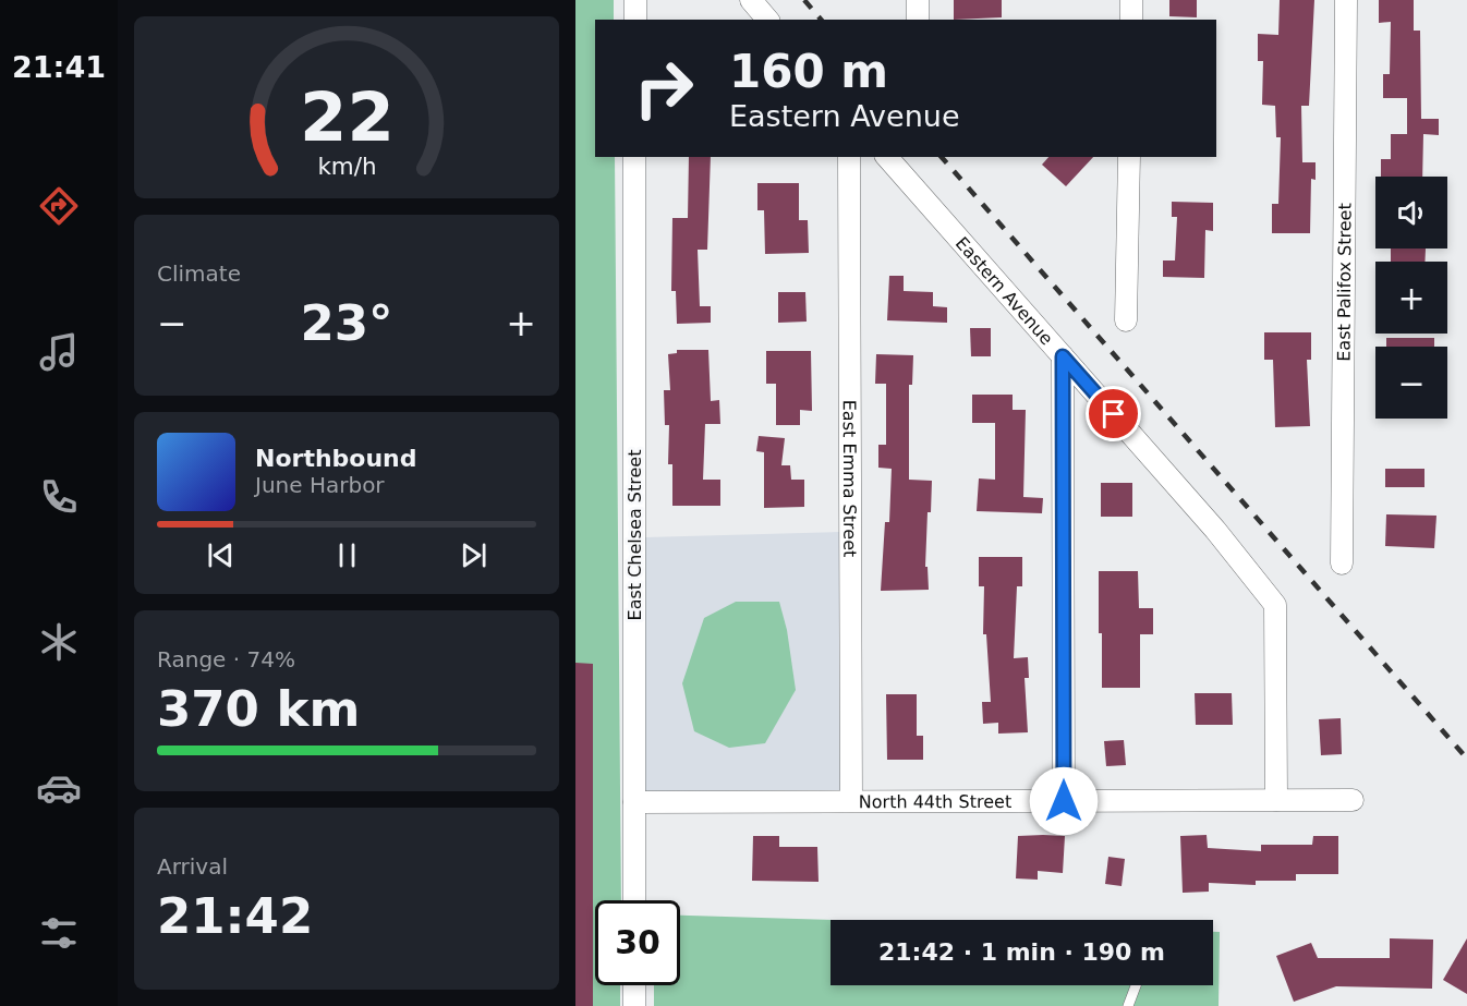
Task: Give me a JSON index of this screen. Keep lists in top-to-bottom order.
{
  "streets": {
    "street": [
      "East Palifox Street",
      "Eastern Avenue",
      "East Emma Street",
      "East Chelsea Street",
      "North 44th Street"
    ]
  },
  "crossings": [
    ["Eastern Avenue", "North 44th Street"],
    ["East Emma Street", "North 44th Street"],
    ["East Chelsea Street", "North 44th Street"]
  ],
  "page": {
    "tabs": "21:41",
    "turn": ["160 m", "Eastern Avenue"],
    "map_buttons": ["+", "−"],
    "tile": [
      "Climate",
      ["Range · 74%", "370 km"],
      ["Arrival", "21:42"]
    ],
    "heat": ["−", "23°", "+"],
    "song": ["Northbound", "June Harbor"],
    "limit": "30",
    "trip": "21:42 · 1 min · 190 m",
    "gauge": ["22", "km/h"]
  }
}
